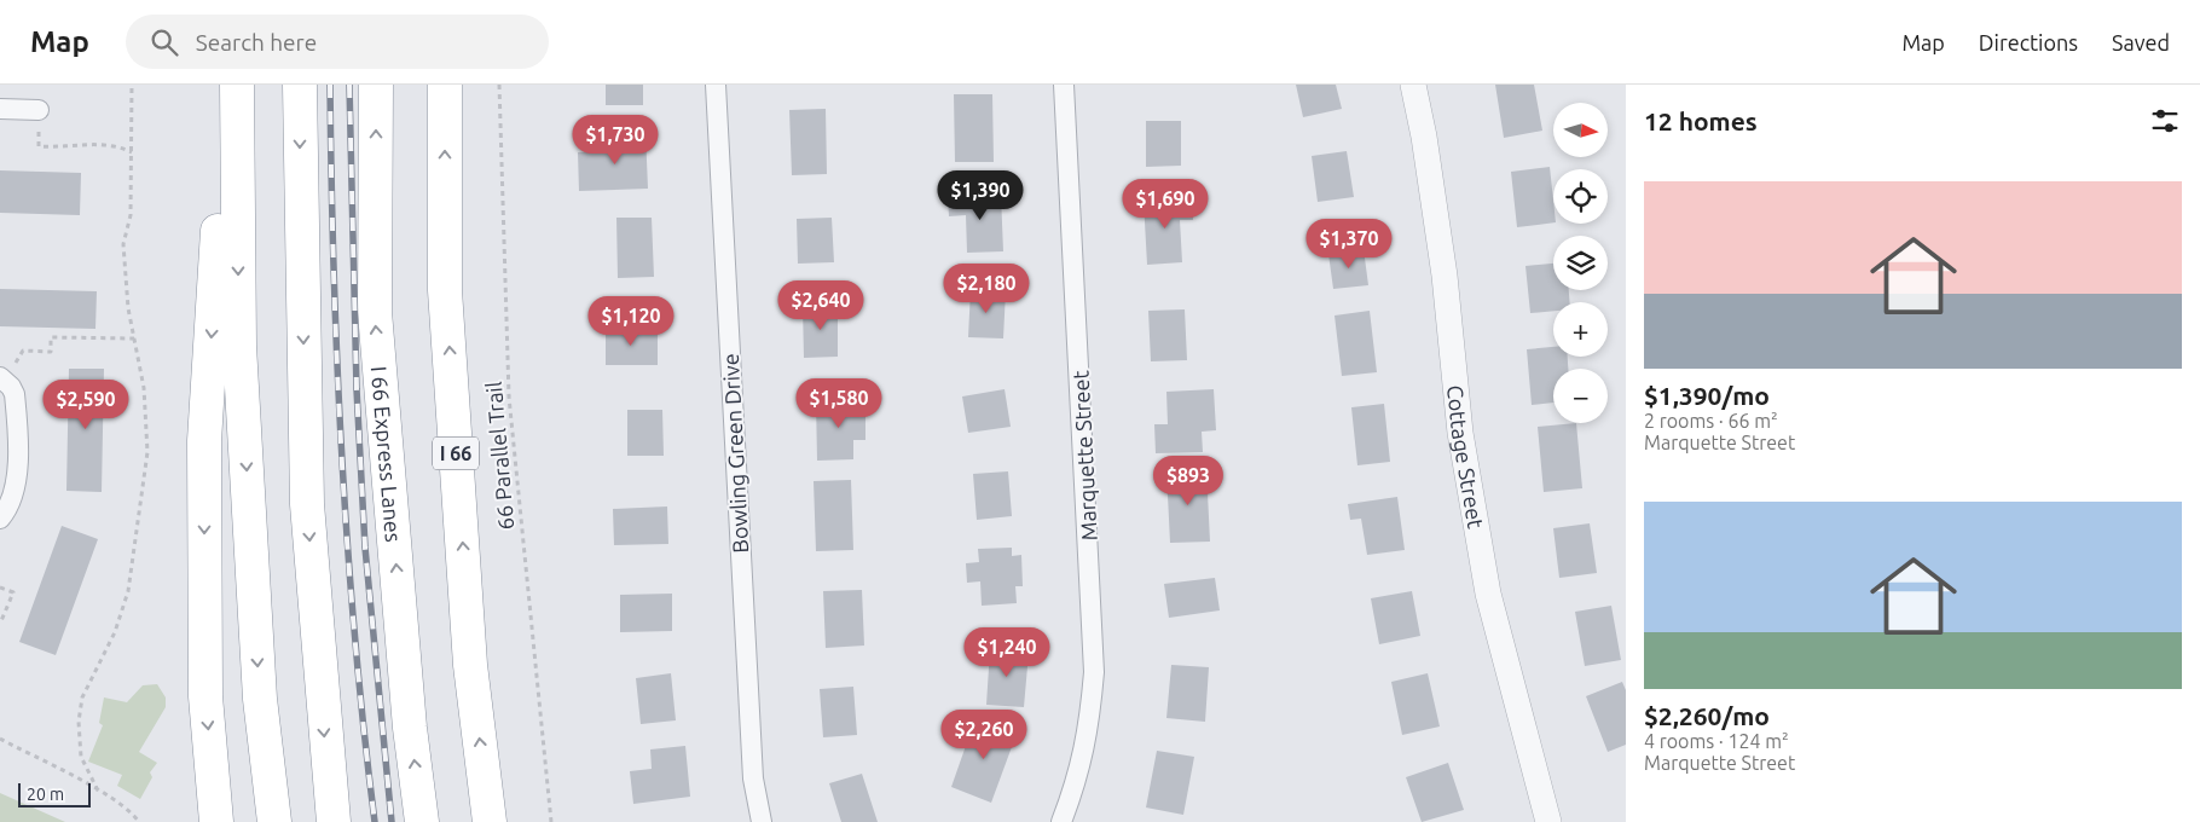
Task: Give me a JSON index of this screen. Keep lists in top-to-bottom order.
{
  "streets": {
    "highway": ["I 66 Express Lanes", "I 66"],
    "street": ["Bowling Green Drive", "Marquette Street", "Cottage Street"],
    "path": ["66 Parallel Trail"]
  },
  "scale_bar": "20 m",
  "north": "right",
  "page": {
    "header": "Map",
    "search": "Search here",
    "nav": ["Map", "Directions", "Saved"],
    "heading": "12 homes",
    "map_buttons": ["+", "−"],
    "price": [
      "$1,730",
      "$1,390",
      "$1,690",
      "$1,370",
      "$2,180",
      "$2,640",
      "$1,120",
      "$1,580",
      "$2,590",
      "$893",
      "$1,240",
      "$2,260"
    ],
    "list": [
      {
        "name": "$1,390/mo",
        "note": "2 rooms · 66 m² · Marquette Street"
      },
      {
        "name": "$2,260/mo",
        "note": "4 rooms · 124 m² · Marquette Street"
      }
    ],
    "scale": "20 m"
  }
}
